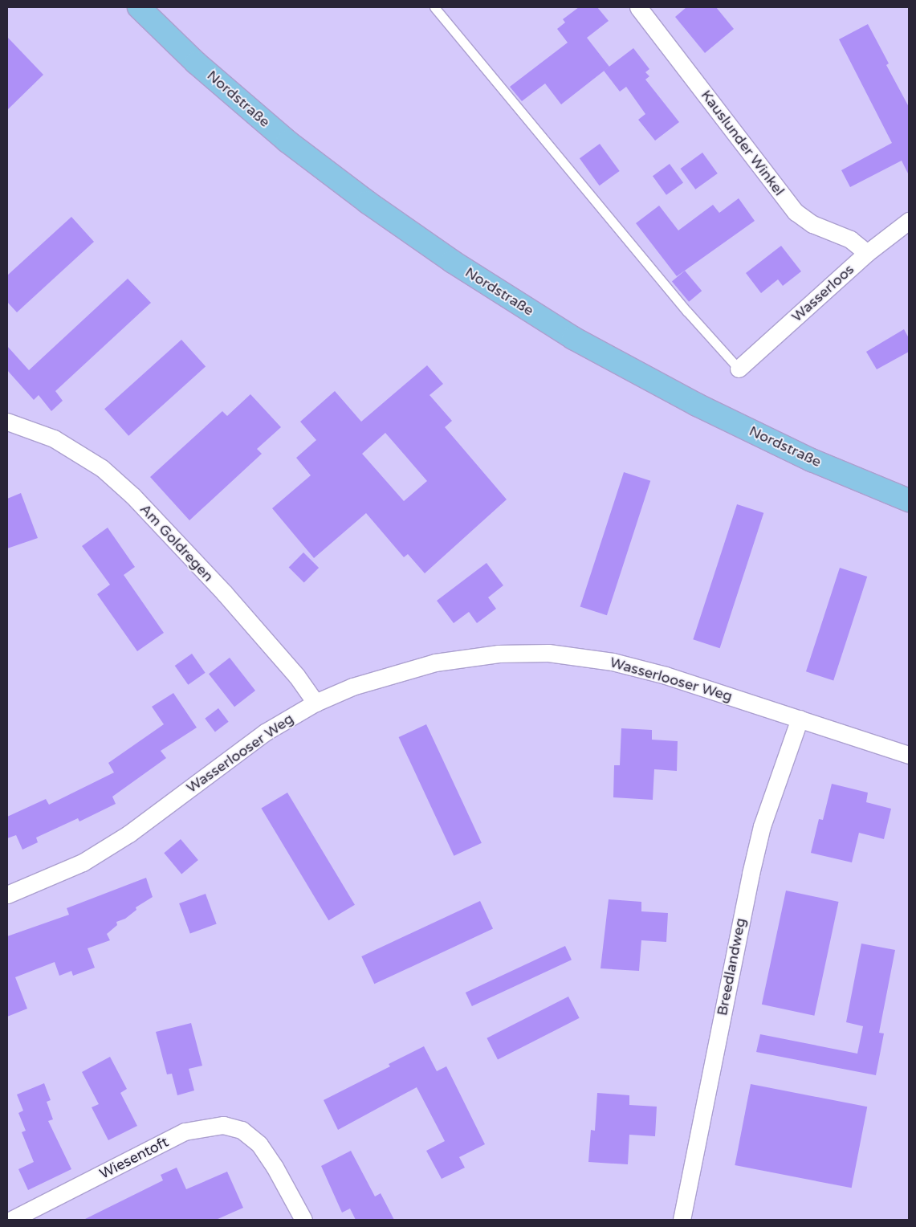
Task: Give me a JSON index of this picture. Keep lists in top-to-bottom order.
{
  "streets": {
    "main road": ["Nordstraße"],
    "street": [
      "Kauslunder Winkel",
      "Wasserloos",
      "Am Goldregen",
      "Wasserlooser Weg",
      "Breedlandweg",
      "Wiesentoft"
    ]
  },
  "crossings": [
    ["Kauslunder Winkel", "Wasserloos"],
    ["Am Goldregen", "Wasserlooser Weg"],
    ["Wasserlooser Weg", "Breedlandweg"]
  ]
}
